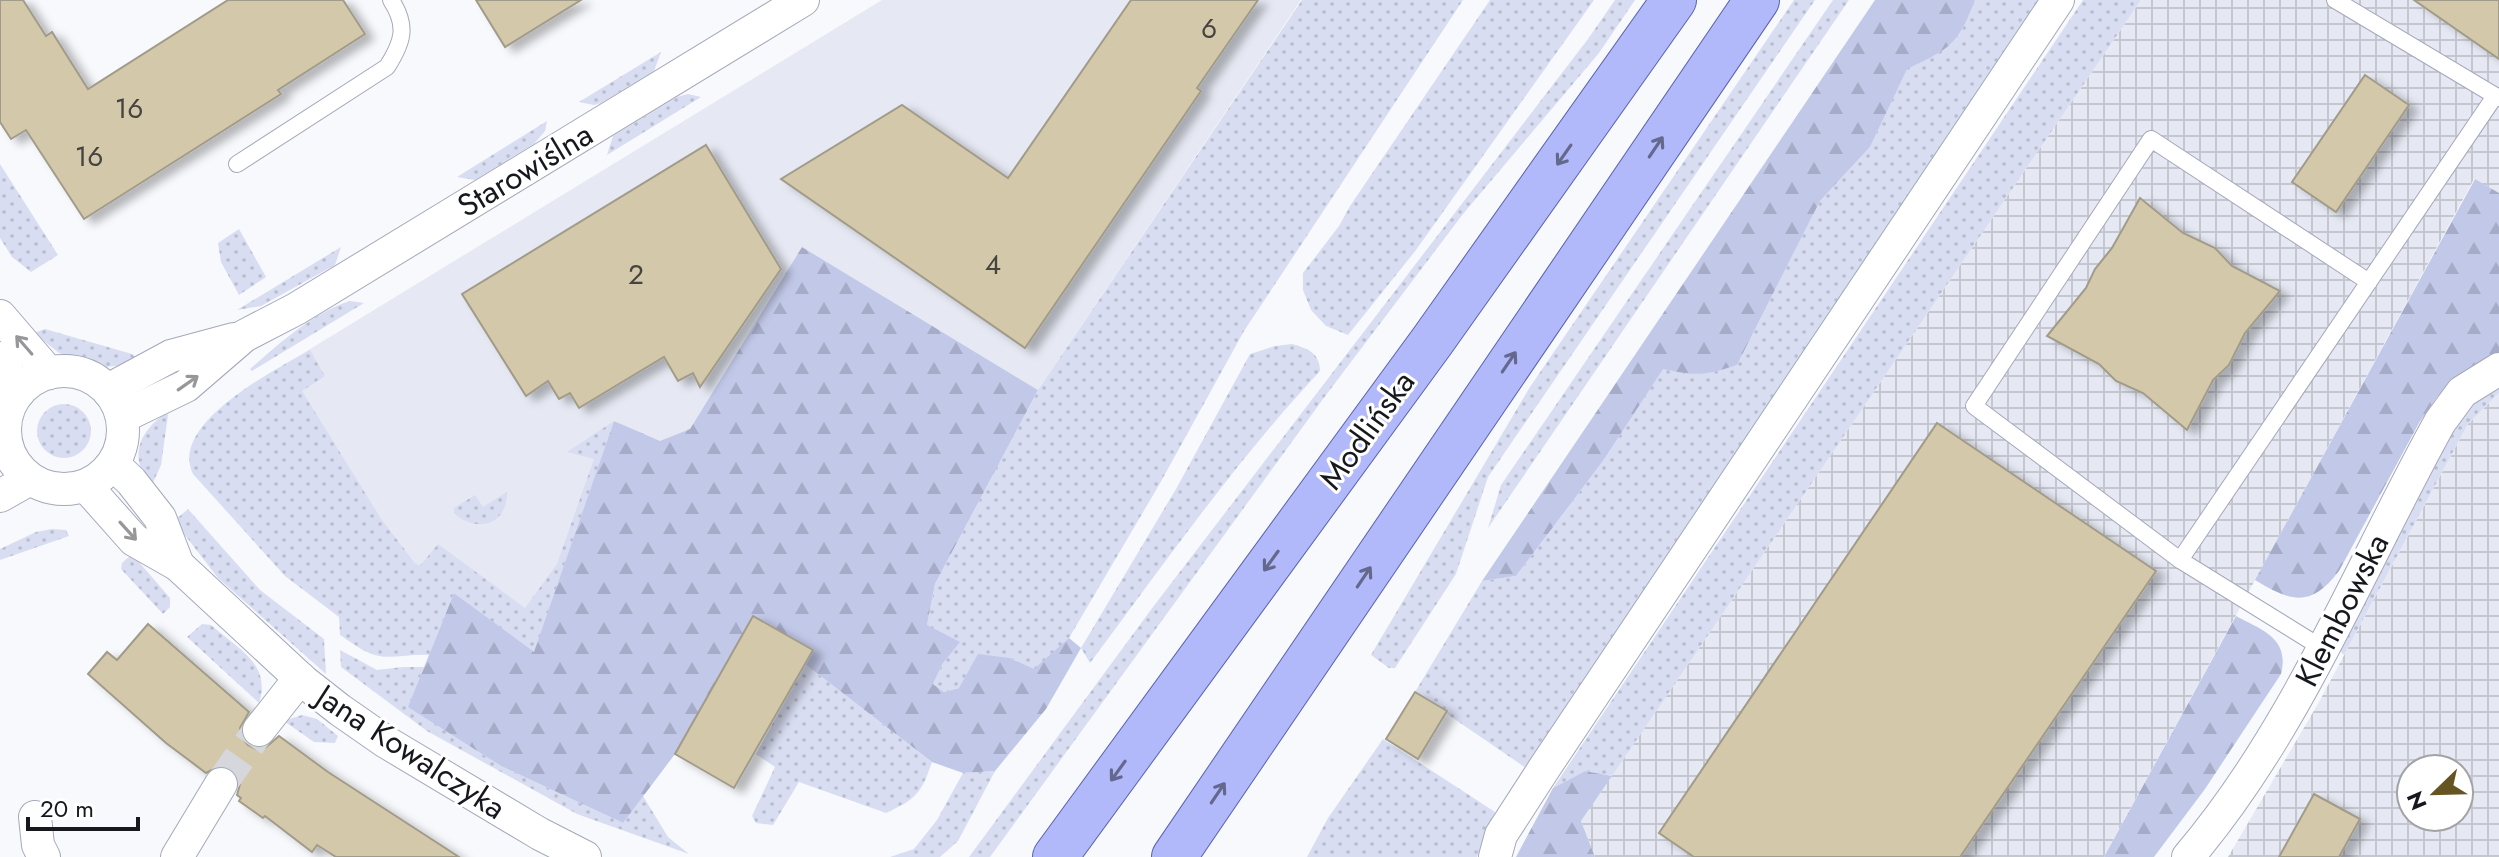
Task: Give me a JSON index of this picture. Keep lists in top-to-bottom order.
{
  "streets": {
    "main road": ["Modlińska"],
    "street": ["Starowiślna", "Klembowska", "Jana Kowalczyka"]
  },
  "crossings": [
    ["Starowiślna", "Jana Kowalczyka"]
  ],
  "house_numbers": [
    "6",
    "16",
    "16",
    "4",
    "2"
  ],
  "scale_bar": "20 m",
  "north": "bottom left"
}
